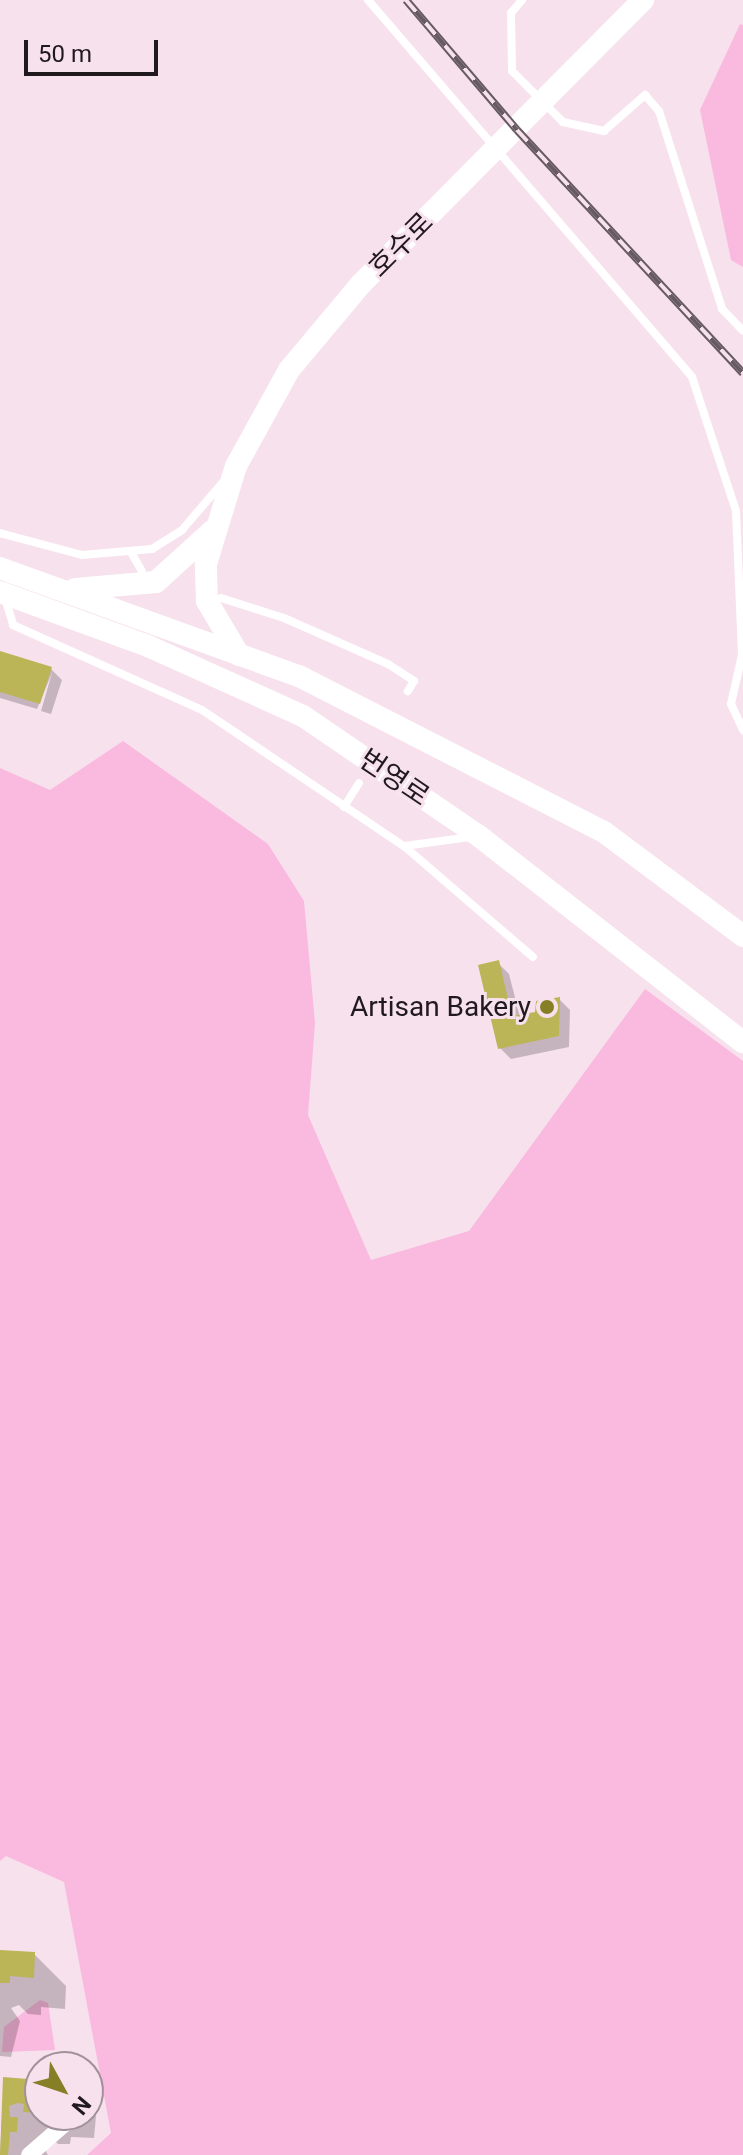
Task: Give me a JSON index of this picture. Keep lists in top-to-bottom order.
{
  "streets": {
    "street": ["호수로", "번영로"]
  },
  "crossings": [
    ["호수로", "번영로"]
  ],
  "places": ["Artisan Bakery"],
  "scale_bar": "50 m",
  "north": "bottom right"
}
